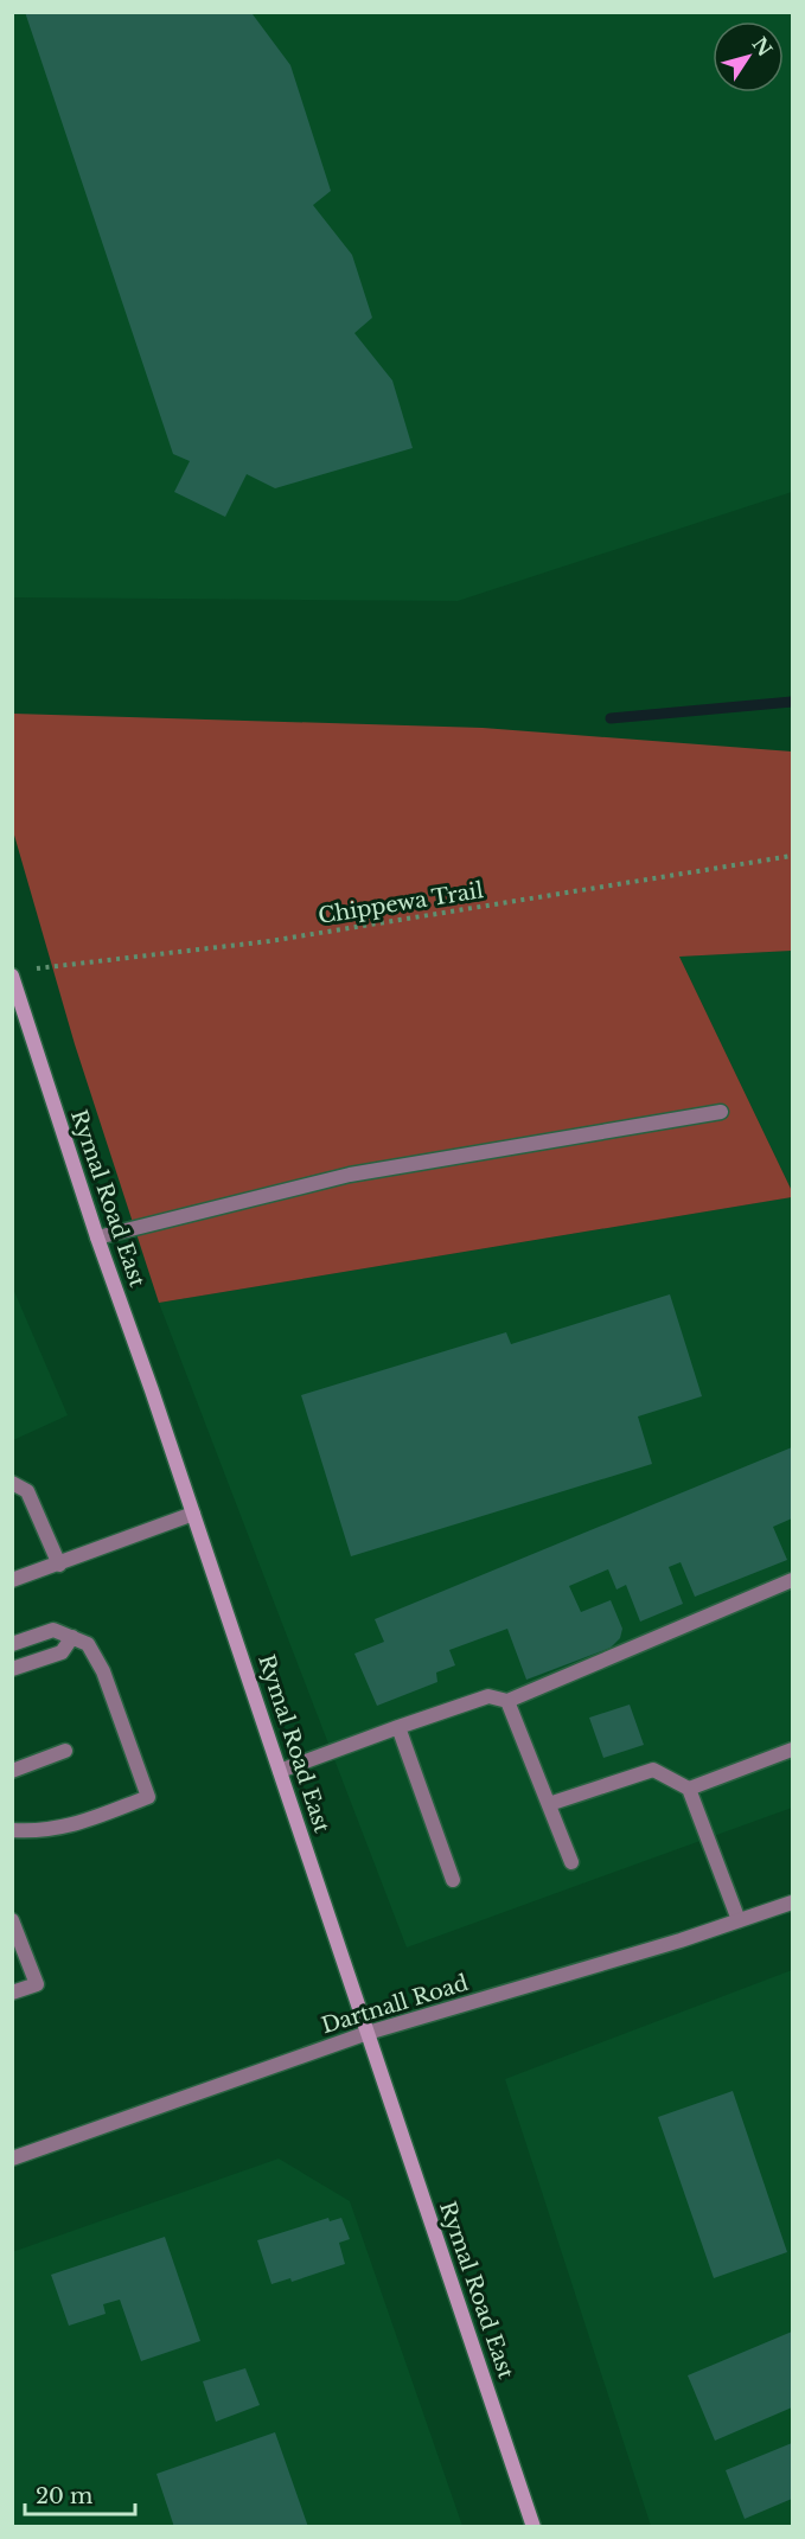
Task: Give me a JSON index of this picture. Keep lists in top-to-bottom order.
{
  "streets": {
    "main road": ["Rymal Road East"],
    "street": ["Dartnall Road"],
    "path": ["Chippewa Trail"]
  },
  "crossings": [
    ["Chippewa Trail", "Rymal Road East"],
    ["Rymal Road East", "Dartnall Road"]
  ],
  "scale_bar": "20 m",
  "north": "top right"
}
